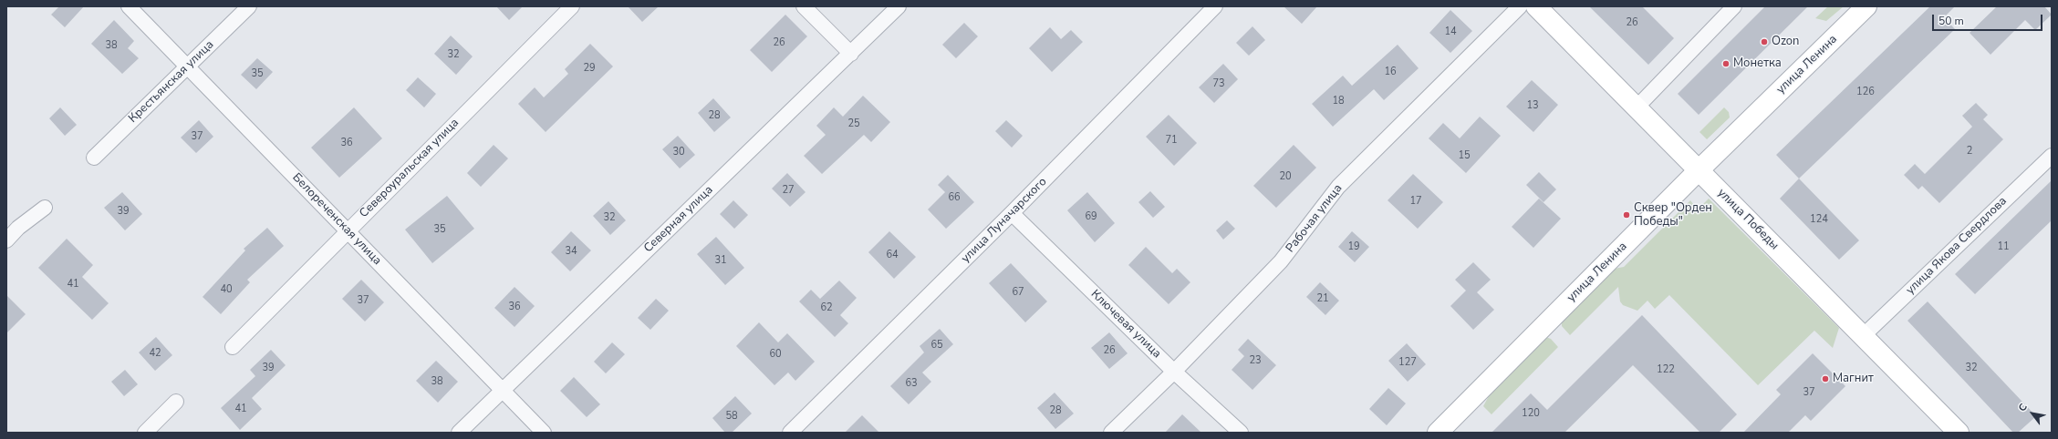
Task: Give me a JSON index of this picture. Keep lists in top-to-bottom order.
{
  "streets": {
    "main road": ["улица Ленина", "улица Победы"],
    "street": [
      "Крестьянская улица",
      "Североуральская улица",
      "Рабочая улица",
      "Белореченская улица",
      "Северная улица",
      "улица Луначарского",
      "улица Якова Свердлова",
      "Ключевая улица"
    ]
  },
  "crossings": [
    ["улица Ленина", "улица Победы"],
    ["Крестьянская улица", "Белореченская улица"],
    ["Североуральская улица", "Белореченская улица"],
    ["Рабочая улица", "Ключевая улица"],
    ["Белореченская улица", "Северная улица"],
    ["улица Победы", "улица Якова Свердлова"],
    ["улица Луначарского", "Ключевая улица"]
  ],
  "places": [
    "Ozon",
    "Монетка",
    "Сквер \"Орден Победы\"",
    "Магнит"
  ],
  "house_numbers": [
    "26",
    "14",
    "26",
    "38",
    "32",
    "29",
    "16",
    "35",
    "73",
    "126",
    "18",
    "13",
    "28",
    "25",
    "37",
    "71",
    "36",
    "2",
    "30",
    "15",
    "20",
    "27",
    "66",
    "17",
    "39",
    "69",
    "32",
    "124",
    "35",
    "19",
    "11",
    "34",
    "64",
    "31",
    "41",
    "40",
    "67",
    "21",
    "37",
    "36",
    "62",
    "65",
    "26",
    "42",
    "60",
    "23",
    "127",
    "39",
    "32",
    "122",
    "38",
    "63",
    "37",
    "41",
    "28",
    "120",
    "58"
  ],
  "scale_bar": "50 m",
  "north": "top left"
}
